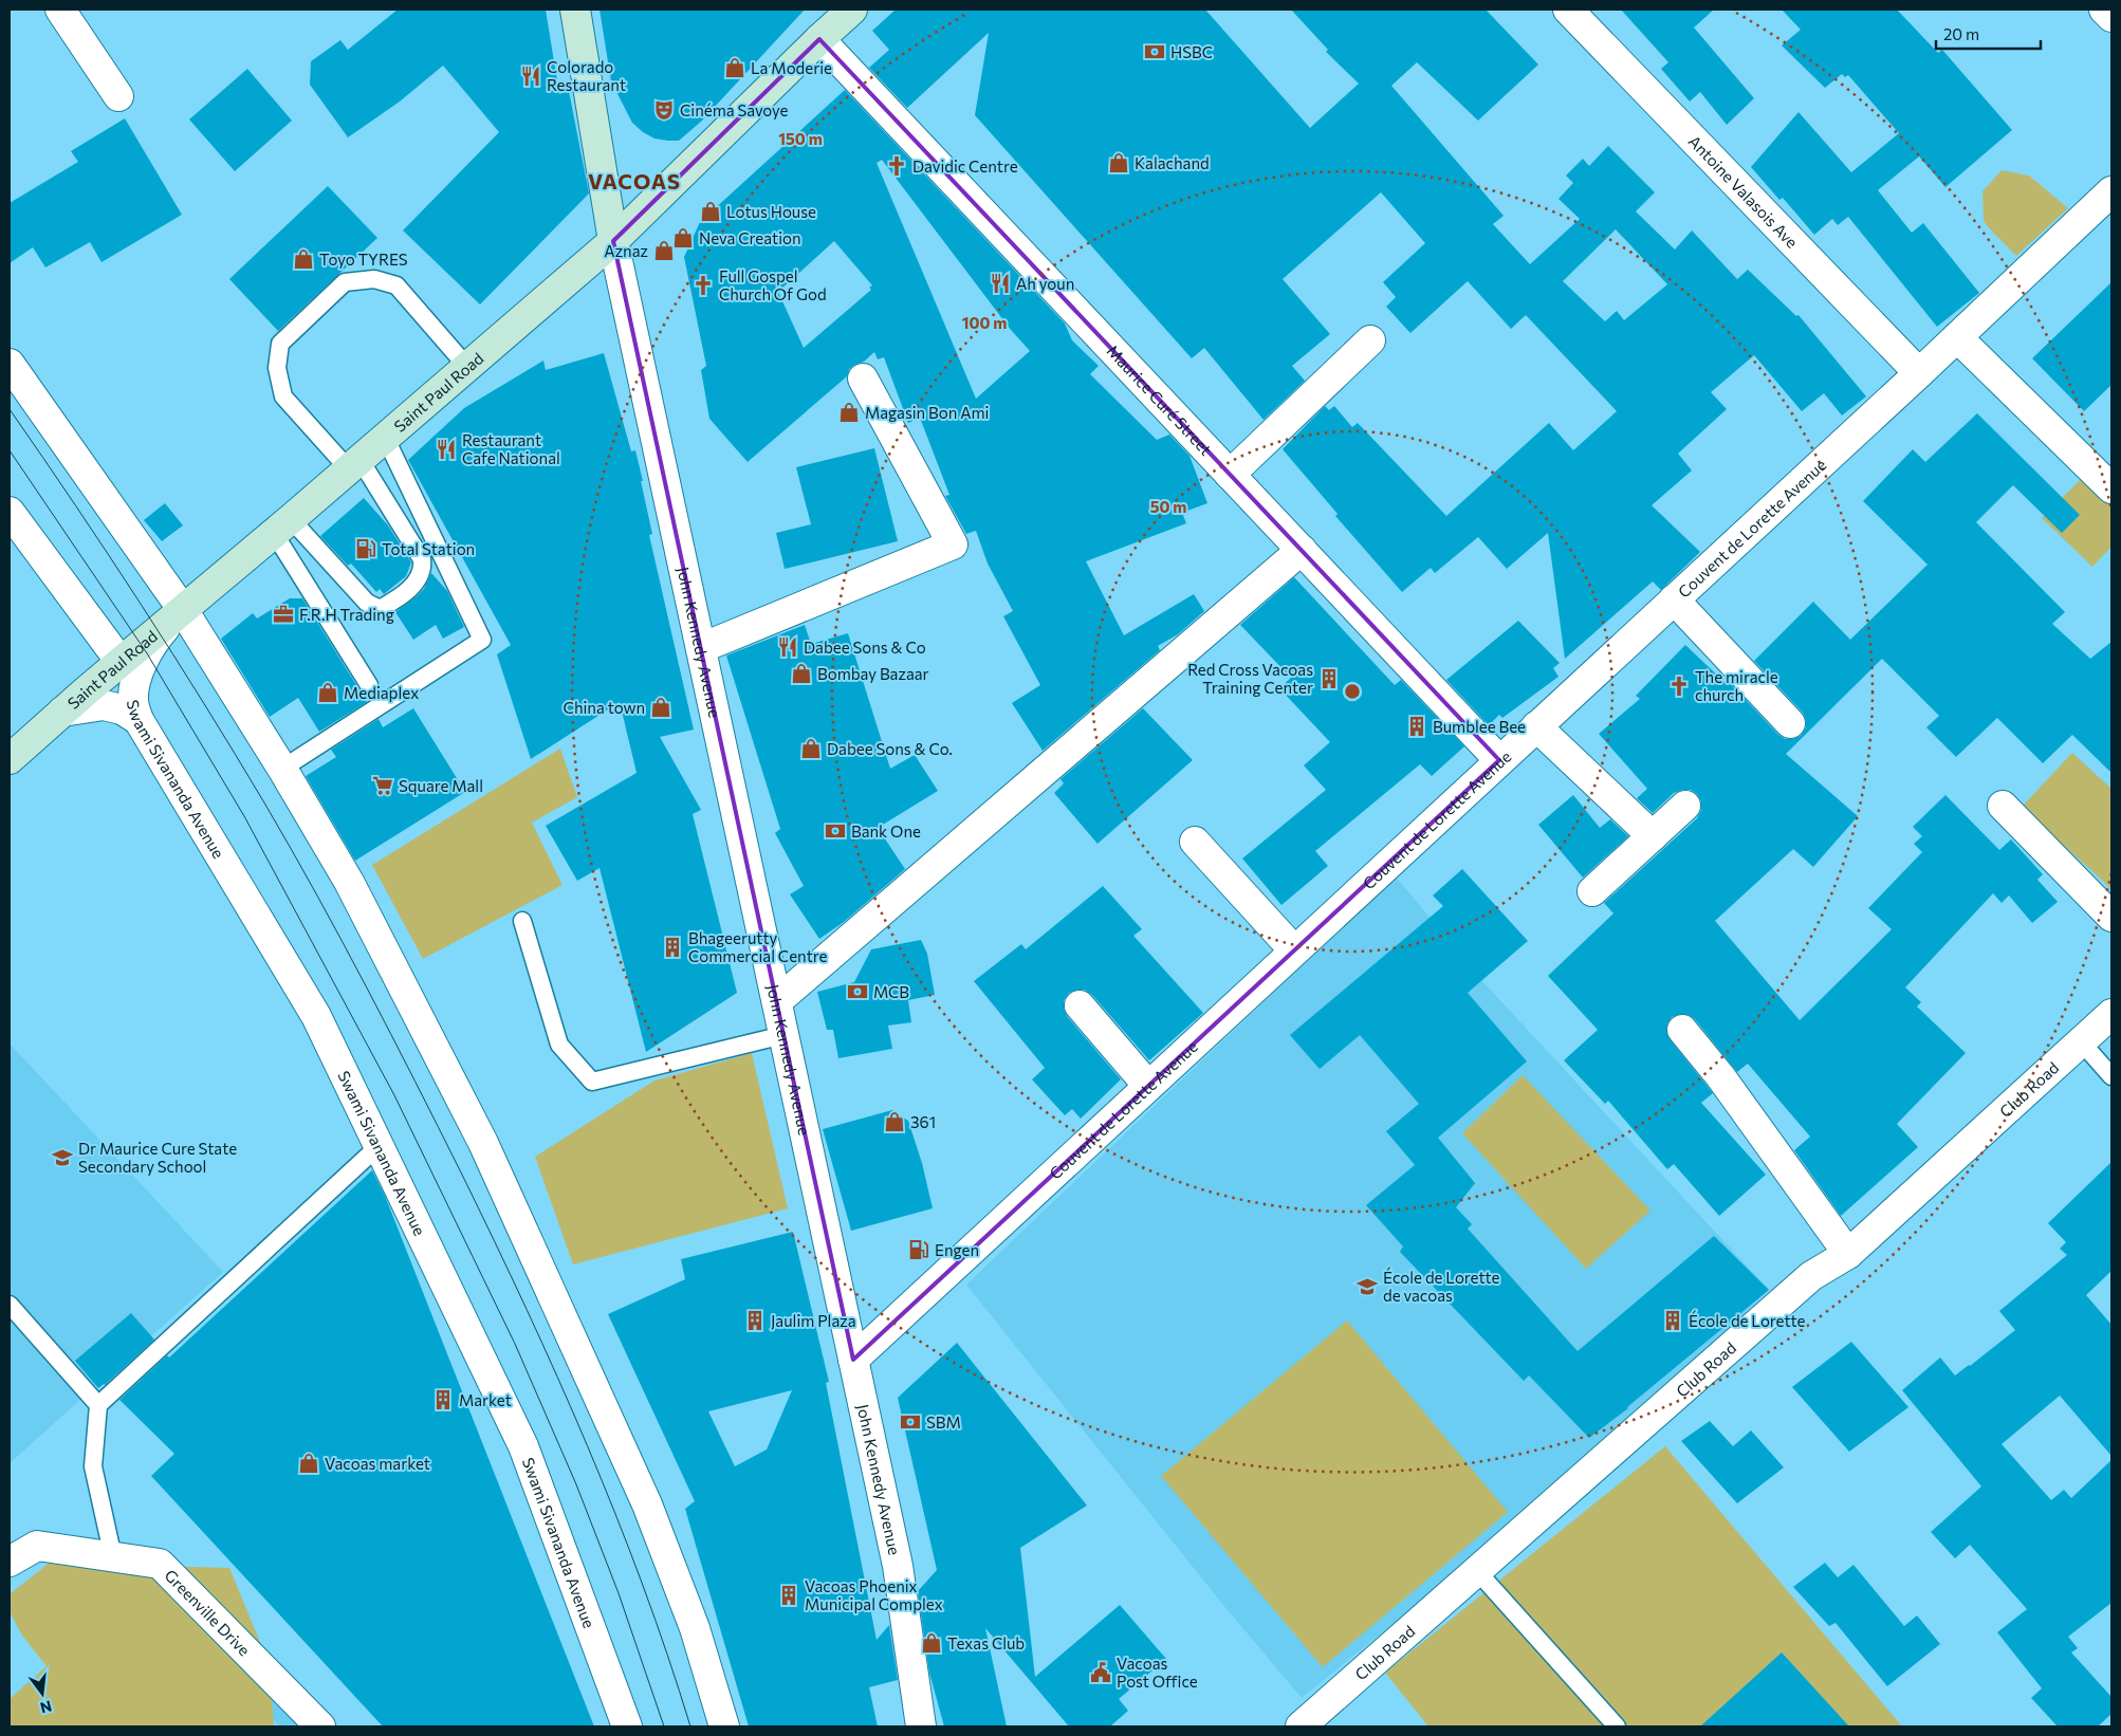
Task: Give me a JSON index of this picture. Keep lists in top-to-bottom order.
{
  "streets": {
    "main road": ["Saint Paul Road"],
    "street": [
      "Antoine Valasois Ave",
      "Maurice Curé Street",
      "Couvent de Lorette Avenue",
      "John Kennedy Avenue",
      "Swami Sivananda Avenue",
      "Club Road",
      "Greenville Drive"
    ]
  },
  "crossings": [
    ["Antoine Valasois Ave", "Couvent de Lorette Avenue"],
    ["Saint Paul Road", "Maurice Curé Street"],
    ["Saint Paul Road", "John Kennedy Avenue"],
    ["Saint Paul Road", "Swami Sivananda Avenue"],
    ["Maurice Curé Street", "Couvent de Lorette Avenue"],
    ["Couvent de Lorette Avenue", "John Kennedy Avenue"]
  ],
  "districts": ["VACOAS"],
  "places": {
    "bank": [
      "HSBC",
      "Bank One",
      "MCB",
      "SBM"
    ],
    "shop": [
      "La Moderie",
      "Kalachand",
      "Lotus House",
      "Neva Creation",
      "Aznaz",
      "Toyo TYRES",
      "Magasin Bon Ami",
      "Bombay Bazaar",
      "Mediaplex",
      "China town",
      "Dabee Sons & Co.",
      "361",
      "Vacoas market",
      "Texas Club"
    ],
    "restaurant": [
      "Colorado Restaurant",
      "Ah youn",
      "Restaurant Cafe National",
      "Dabee Sons & Co"
    ],
    "theatre": ["Cinéma Savoye"],
    "church": ["Davidic Centre", "Full Gospel Church Of God", "The miracle church"],
    "fuel station": ["Total Station", "Engen"],
    "office": ["F.R.H Trading"],
    "building": [
      "Red Cross Vacoas Training Center",
      "Bumblee Bee",
      "Bhageerutty Commercial Centre",
      "Jaulim Plaza",
      "École de Lorette",
      "Market",
      "Vacoas Phoenix Municipal Complex"
    ],
    "supermarket": ["Square Mall"],
    "school or university": ["Dr Maurice Cure State Secondary School", "École de Lorette de vacoas"],
    "public building": ["Vacoas Post Office"]
  },
  "scale_bar": "20 m",
  "north": "bottom",
  "rings": ["150 m", "100 m", "50 m"]
}
